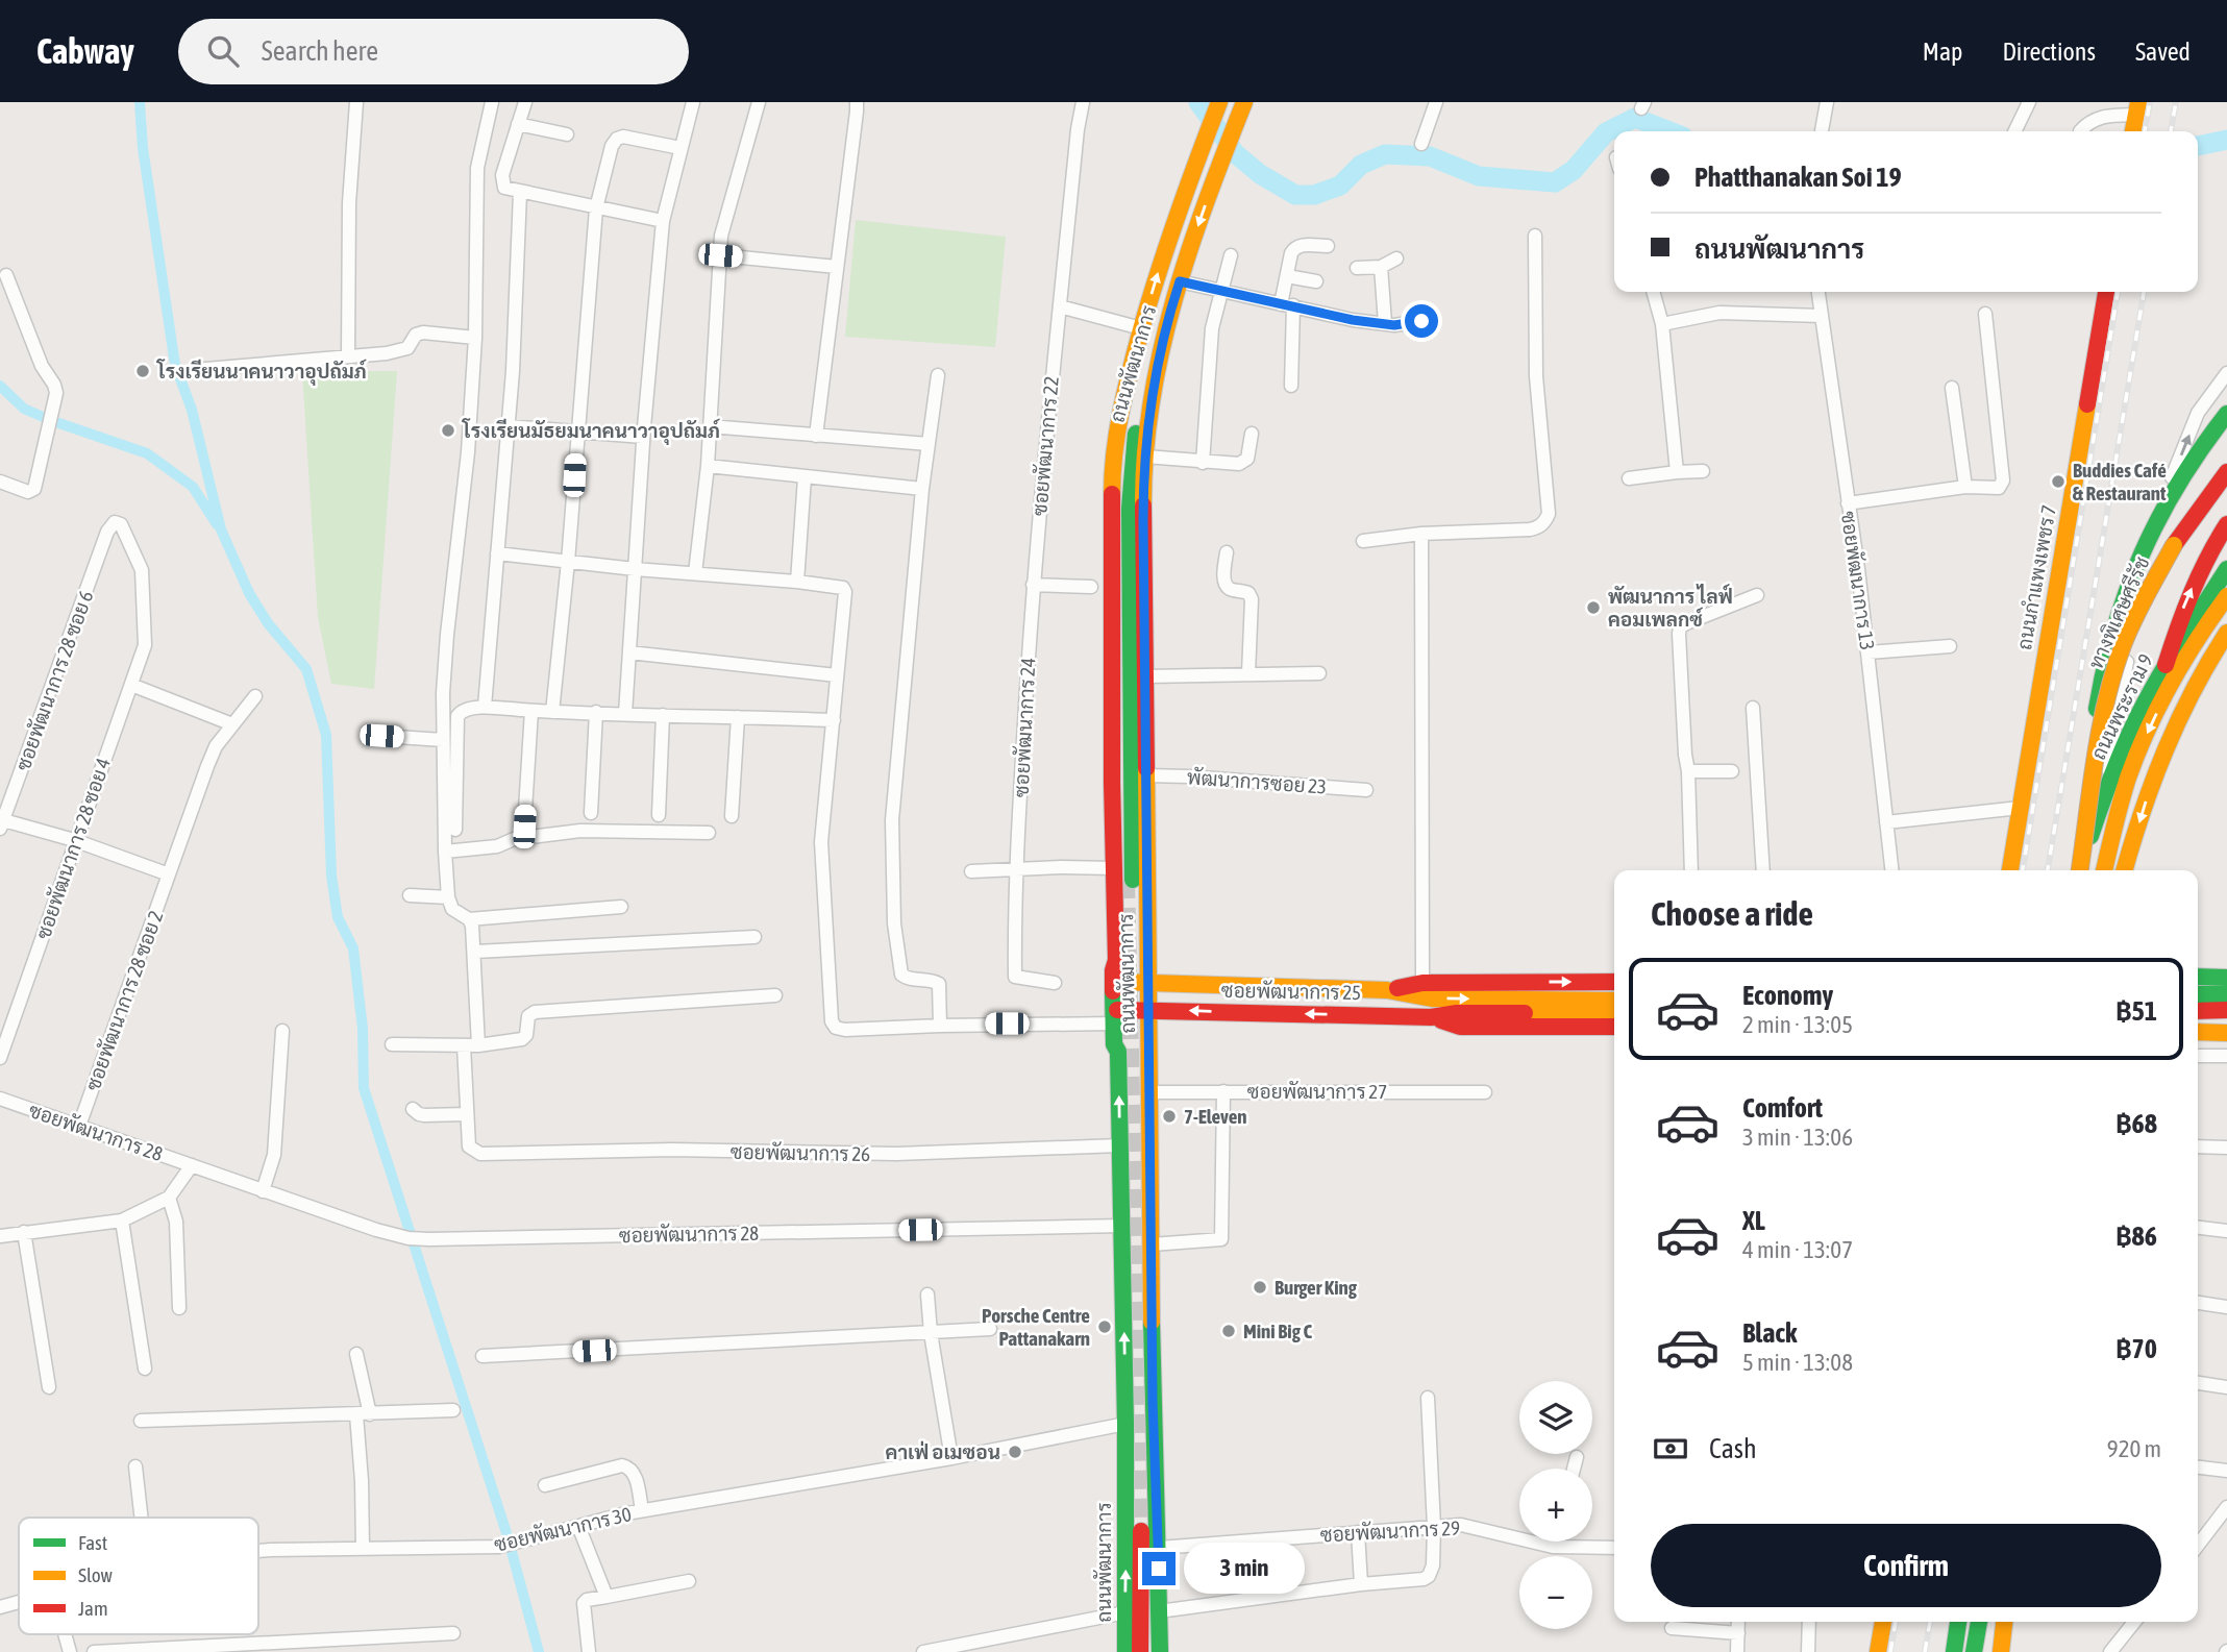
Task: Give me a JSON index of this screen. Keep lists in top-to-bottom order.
{
  "streets": {
    "main road": [
      "ถนนพัฒนาการ",
      "ถนนกำแพงเพชร 7",
      "ทางพิเศษศรีรัช",
      "ถนนพระราม 9",
      "ซอยพัฒนาการ 25"
    ],
    "street": [
      "ซอยพัฒนาการ 22",
      "ซอยพัฒนาการ 13",
      "ซอยพัฒนาการ 28 ซอย 6",
      "ซอยพัฒนาการ 24",
      "พัฒนาการซอย 23",
      "ซอยพัฒนาการ 28 ซอย 4",
      "ซอยพัฒนาการ 28 ซอย 2",
      "ซอยพัฒนาการ 27",
      "ซอยพัฒนาการ 28",
      "ซอยพัฒนาการ 26",
      "ซอยพัฒนาการ 30",
      "ซอยพัฒนาการ 29"
    ]
  },
  "crossings": [
    ["ถนนพัฒนาการ", "พัฒนาการซอย 23"],
    ["ถนนพัฒนาการ", "ซอยพัฒนาการ 25"],
    ["ถนนพัฒนาการ", "ซอยพัฒนาการ 27"],
    ["ถนนพัฒนาการ", "ซอยพัฒนาการ 28"],
    ["ถนนพัฒนาการ", "ซอยพัฒนาการ 26"],
    ["ถนนพัฒนาการ", "ซอยพัฒนาการ 30"],
    ["ถนนพัฒนาการ", "ซอยพัฒนาการ 29"],
    ["ซอยพัฒนาการ 22", "ซอยพัฒนาการ 24"],
    ["ซอยพัฒนาการ 28 ซอย 6", "ซอยพัฒนาการ 28 ซอย 4"],
    ["ซอยพัฒนาการ 28 ซอย 2", "ซอยพัฒนาการ 28"]
  ],
  "places": [
    "โรงเรียนนาคนาวาอุปถัมภ์",
    "โรงเรียนมัธยมนาคนาวาอุปถัมภ์",
    "Buddies Café & Restaurant",
    "พัฒนาการ ไลฟ์ คอมเพลกซ์",
    "7-Eleven",
    "Burger King",
    "Porsche Centre Pattanakarn",
    "Mini Big C",
    "คาเฟ่ อเมซอน"
  ],
  "legend": ["Fast", "Slow", "Jam"],
  "page": {
    "header": "Cabway",
    "search": "Search here",
    "nav": ["Map", "Directions", "Saved"],
    "banner": ["Phatthanakan Soi 19", "ถนนพัฒนาการ"],
    "heading": "Choose a ride",
    "list": [
      {
        "name": "Economy",
        "note": "2 min · 13:05",
        "value": "฿51"
      },
      {
        "name": "Comfort",
        "note": "3 min · 13:06",
        "value": "฿68"
      },
      {
        "name": "XL",
        "note": "4 min · 13:07",
        "value": "฿86"
      },
      {
        "name": "Black",
        "note": "5 min · 13:08",
        "value": "฿70"
      }
    ],
    "map_buttons": ["+", "−"],
    "pay": ["Cash", "920 m"],
    "buttons": "Confirm",
    "bubble": "3 min"
  }
}
